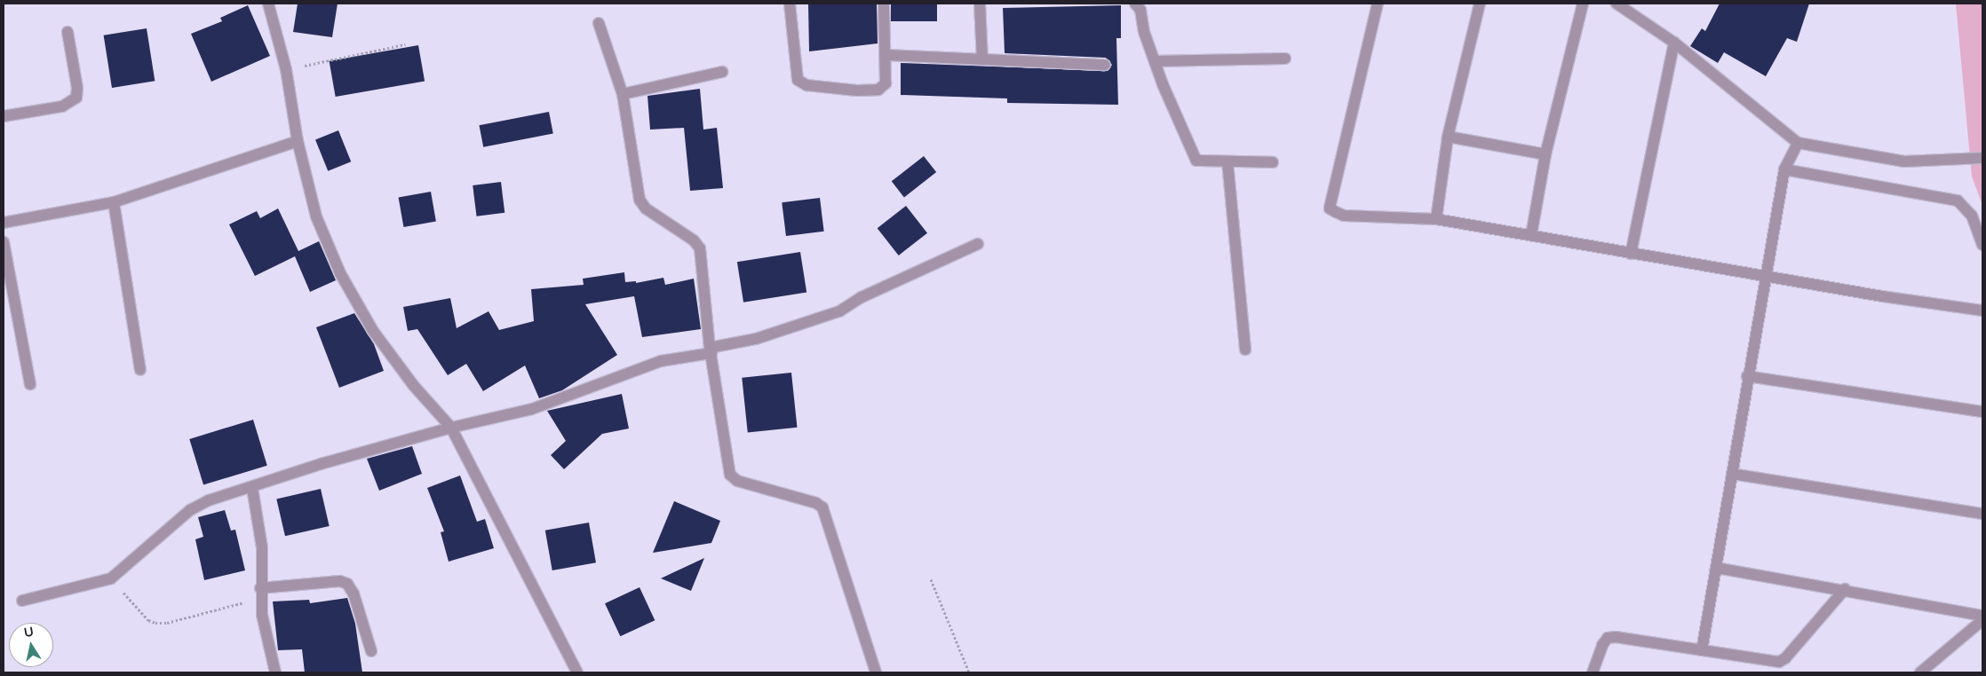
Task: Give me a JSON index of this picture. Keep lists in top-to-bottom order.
{
  "north": "top"
}
